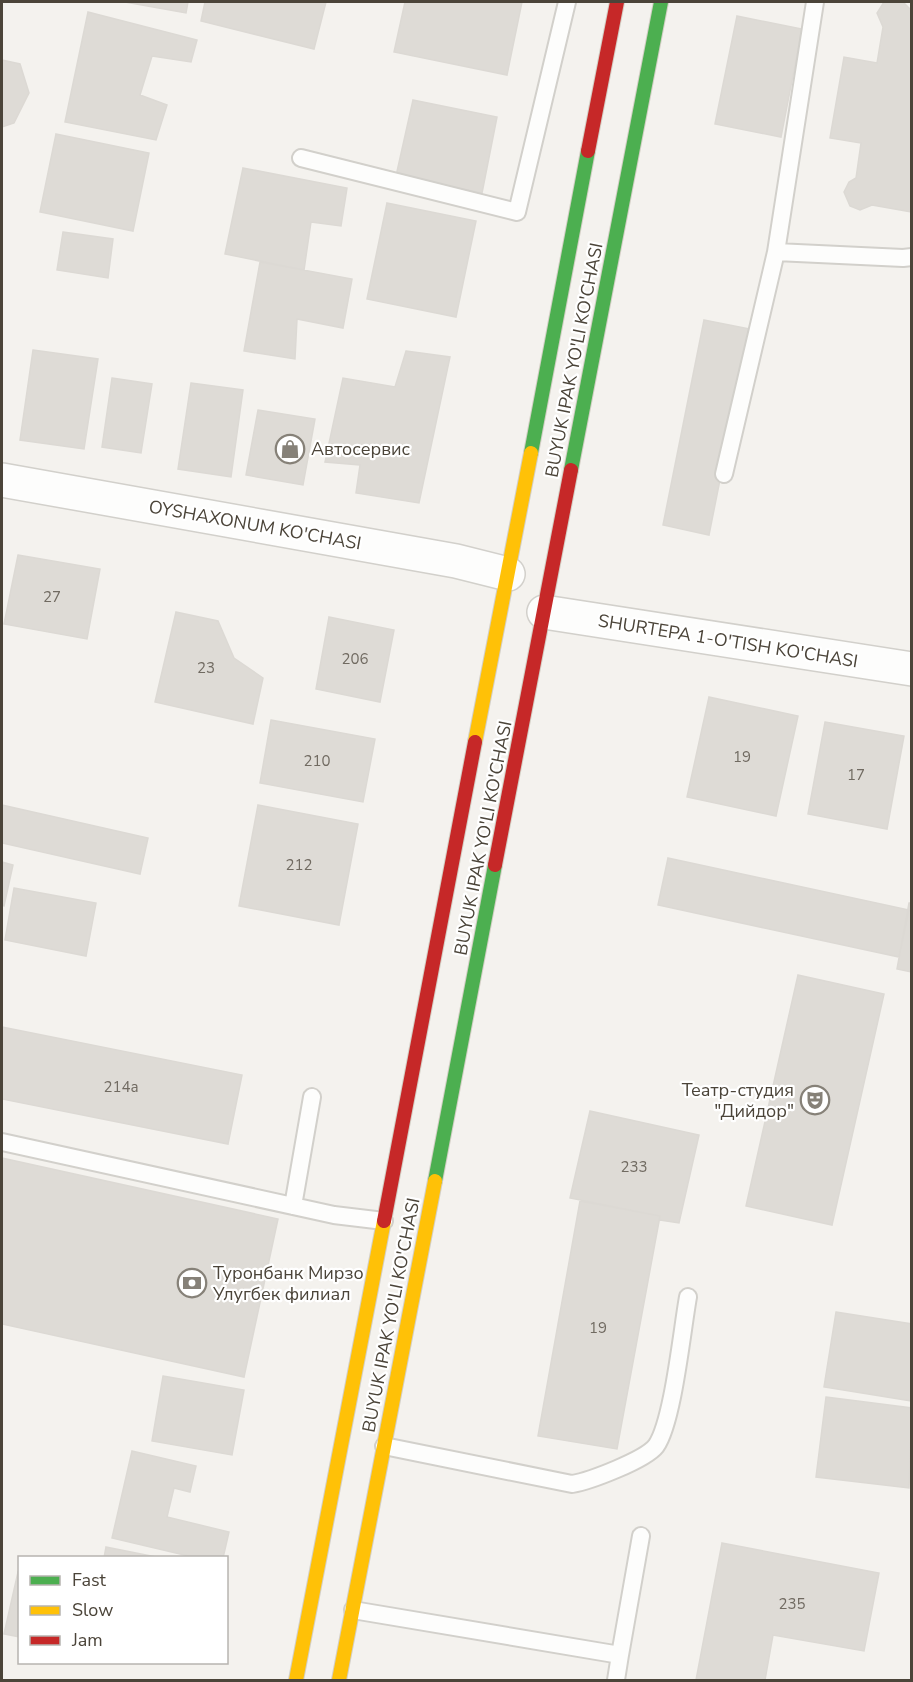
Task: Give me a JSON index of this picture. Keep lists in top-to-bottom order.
{
  "streets": {
    "main road": ["BUYUK IPAK YO'LI KO'CHASI"],
    "street": ["OYSHAXONUM KO'CHASI", "SHURTEPA 1-O'TISH KO'CHASI"]
  },
  "crossings": [
    ["BUYUK IPAK YO'LI KO'CHASI", "OYSHAXONUM KO'CHASI"],
    ["BUYUK IPAK YO'LI KO'CHASI", "SHURTEPA 1-O'TISH KO'CHASI"]
  ],
  "places": {
    "shop": ["Автосервис"],
    "theatre": ["Театр-студия \"Дийдор\""],
    "bank": ["Туронбанк Мирзо Улугбек филиал"]
  },
  "house_numbers": [
    "27",
    "206",
    "23",
    "19",
    "210",
    "17",
    "212",
    "214а",
    "233",
    "19",
    "235"
  ],
  "legend": ["Fast", "Slow", "Jam"]
}
